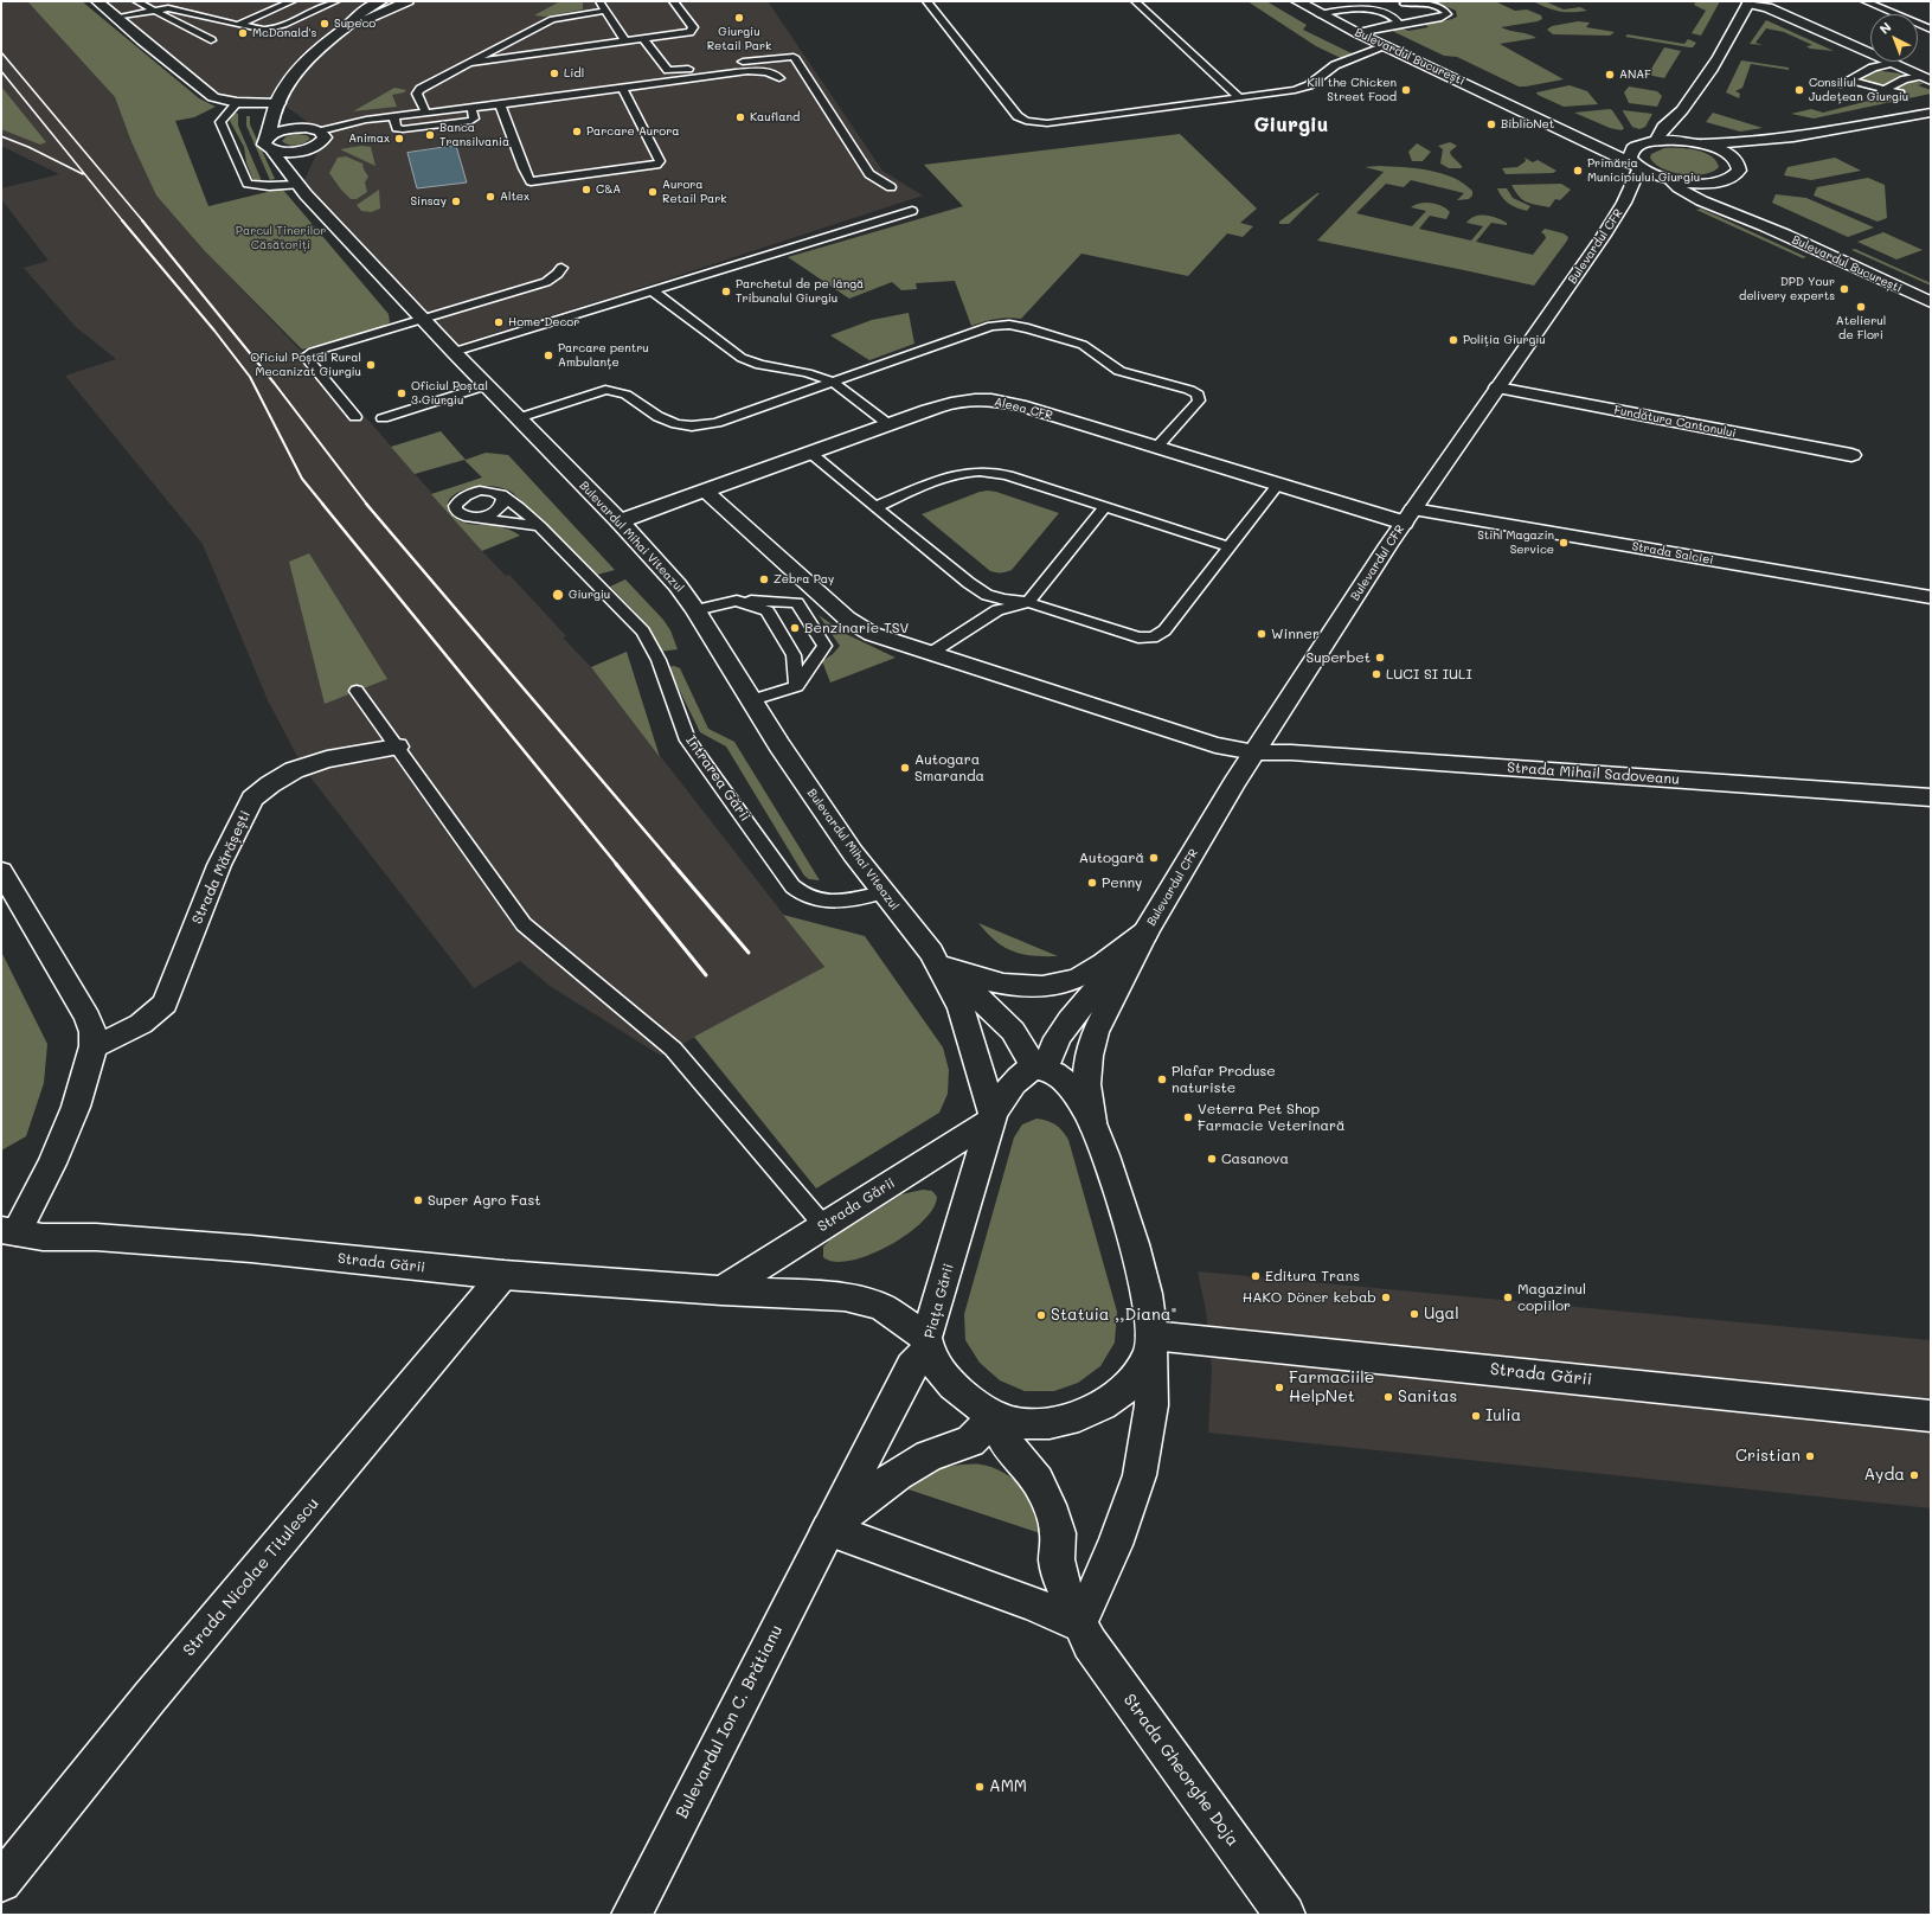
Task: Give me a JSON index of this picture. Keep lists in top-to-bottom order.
{
  "streets": {
    "main road": [
      "Bulevardul București",
      "Bulevardul CFR",
      "Aleea CFR",
      "Fundătura Cantonului",
      "Bulevardul Mihai Viteazul",
      "Strada Salciei",
      "Strada Mihail Sadoveanu",
      "Strada Mărășești",
      "Strada Gării",
      "Piața Gării",
      "Strada Nicolae Titulescu",
      "Bulevardul Ion C. Brătianu",
      "Strada Gheorghe Doja"
    ],
    "lane": ["Intrarea Gării"]
  },
  "crossings": [
    ["Bulevardul București", "Bulevardul CFR"],
    ["Bulevardul CFR", "Aleea CFR"],
    ["Bulevardul CFR", "Fundătura Cantonului"],
    ["Bulevardul CFR", "Bulevardul Mihai Viteazul"],
    ["Bulevardul CFR", "Strada Salciei"],
    ["Bulevardul CFR", "Strada Mihail Sadoveanu"],
    ["Bulevardul CFR", "Piața Gării"],
    ["Aleea CFR", "Bulevardul Mihai Viteazul"],
    ["Aleea CFR", "Strada Salciei"],
    ["Aleea CFR", "Strada Mihail Sadoveanu"],
    ["Bulevardul Mihai Viteazul", "Intrarea Gării"],
    ["Bulevardul Mihai Viteazul", "Strada Gării"],
    ["Bulevardul Mihai Viteazul", "Piața Gării"],
    ["Strada Gării", "Piața Gării"],
    ["Strada Gării", "Strada Nicolae Titulescu"],
    ["Strada Gării", "Bulevardul Ion C. Brătianu"],
    ["Piața Gării", "Bulevardul Ion C. Brătianu"],
    ["Piața Gării", "Strada Gheorghe Doja"],
    ["Bulevardul Ion C. Brătianu", "Strada Gheorghe Doja"]
  ],
  "districts": ["Giurgiu"],
  "parks": ["Parcul Tinerilor Căsătoriți"],
  "places": [
    "Giurgiu Retail Park",
    "Supeco",
    "McDonald's",
    "Lidl",
    "ANAF",
    "Kill the Chicken Street Food",
    "Consiliul Județean Giurgiu",
    "Kaufland",
    "BiblioNet",
    "Parcare Aurora",
    "Banca Transilvania",
    "Animax",
    "Primăria Municipiului Giurgiu",
    "C&A",
    "Aurora Retail Park",
    "Altex",
    "Sinsay",
    "DPD Your delivery experts",
    "Parchetul de pe lângă Tribunalul Giurgiu",
    "Atelierul de Flori",
    "Home Decor",
    "Poliția Giurgiu",
    "Parcare pentru Ambulanțe",
    "Oficiul Poștal Rural Mecanizat Giurgiu",
    "Oficiul Poștal 3 Giurgiu",
    "Stihl Magazin Service",
    "Zebra Pay",
    "Giurgiu",
    "Benzinarie TSV",
    "Winner",
    "Superbet",
    "LUCI SI IULI",
    "Autogara Smaranda",
    "Autogară",
    "Penny",
    "Plafar Produse naturiste",
    "Veterra Pet Shop Farmacie Veterinară",
    "Casanova",
    "Super Agro Fast",
    "Editura Trans",
    "HAKO Döner kebab",
    "Magazinul copiilor",
    "Ugal",
    "Statuia ,,Diana\"",
    "Farmaciile HelpNet",
    "Sanitas",
    "Iulia",
    "Cristian",
    "Ayda",
    "AMM"
  ],
  "north": "top left"
}
